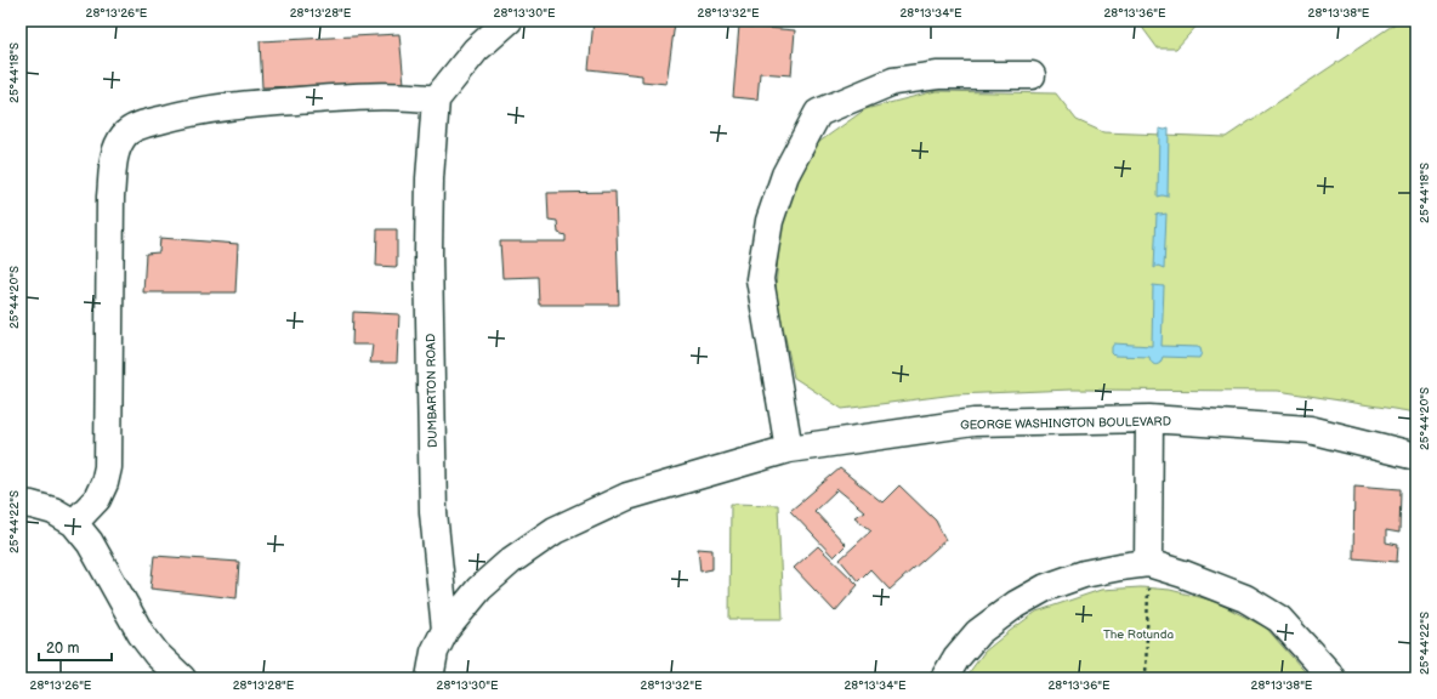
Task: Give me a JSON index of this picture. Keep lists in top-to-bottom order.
{
  "streets": {
    "street": ["DUMBARTON ROAD", "GEORGE WASHINGTON BOULEVARD"]
  },
  "crossings": [
    ["DUMBARTON ROAD", "GEORGE WASHINGTON BOULEVARD"]
  ],
  "parks": ["The Rotunda"],
  "scale_bar": "20 m",
  "coordinates": [
    "28°13'26\"E",
    "28°13'28\"E",
    "28°13'30\"E",
    "28°13'32\"E",
    "28°13'34\"E",
    "28°13'36\"E",
    "28°13'38\"E",
    "25°44'18\"S",
    "25°44'20\"S",
    "25°44'22\"S"
  ]
}
